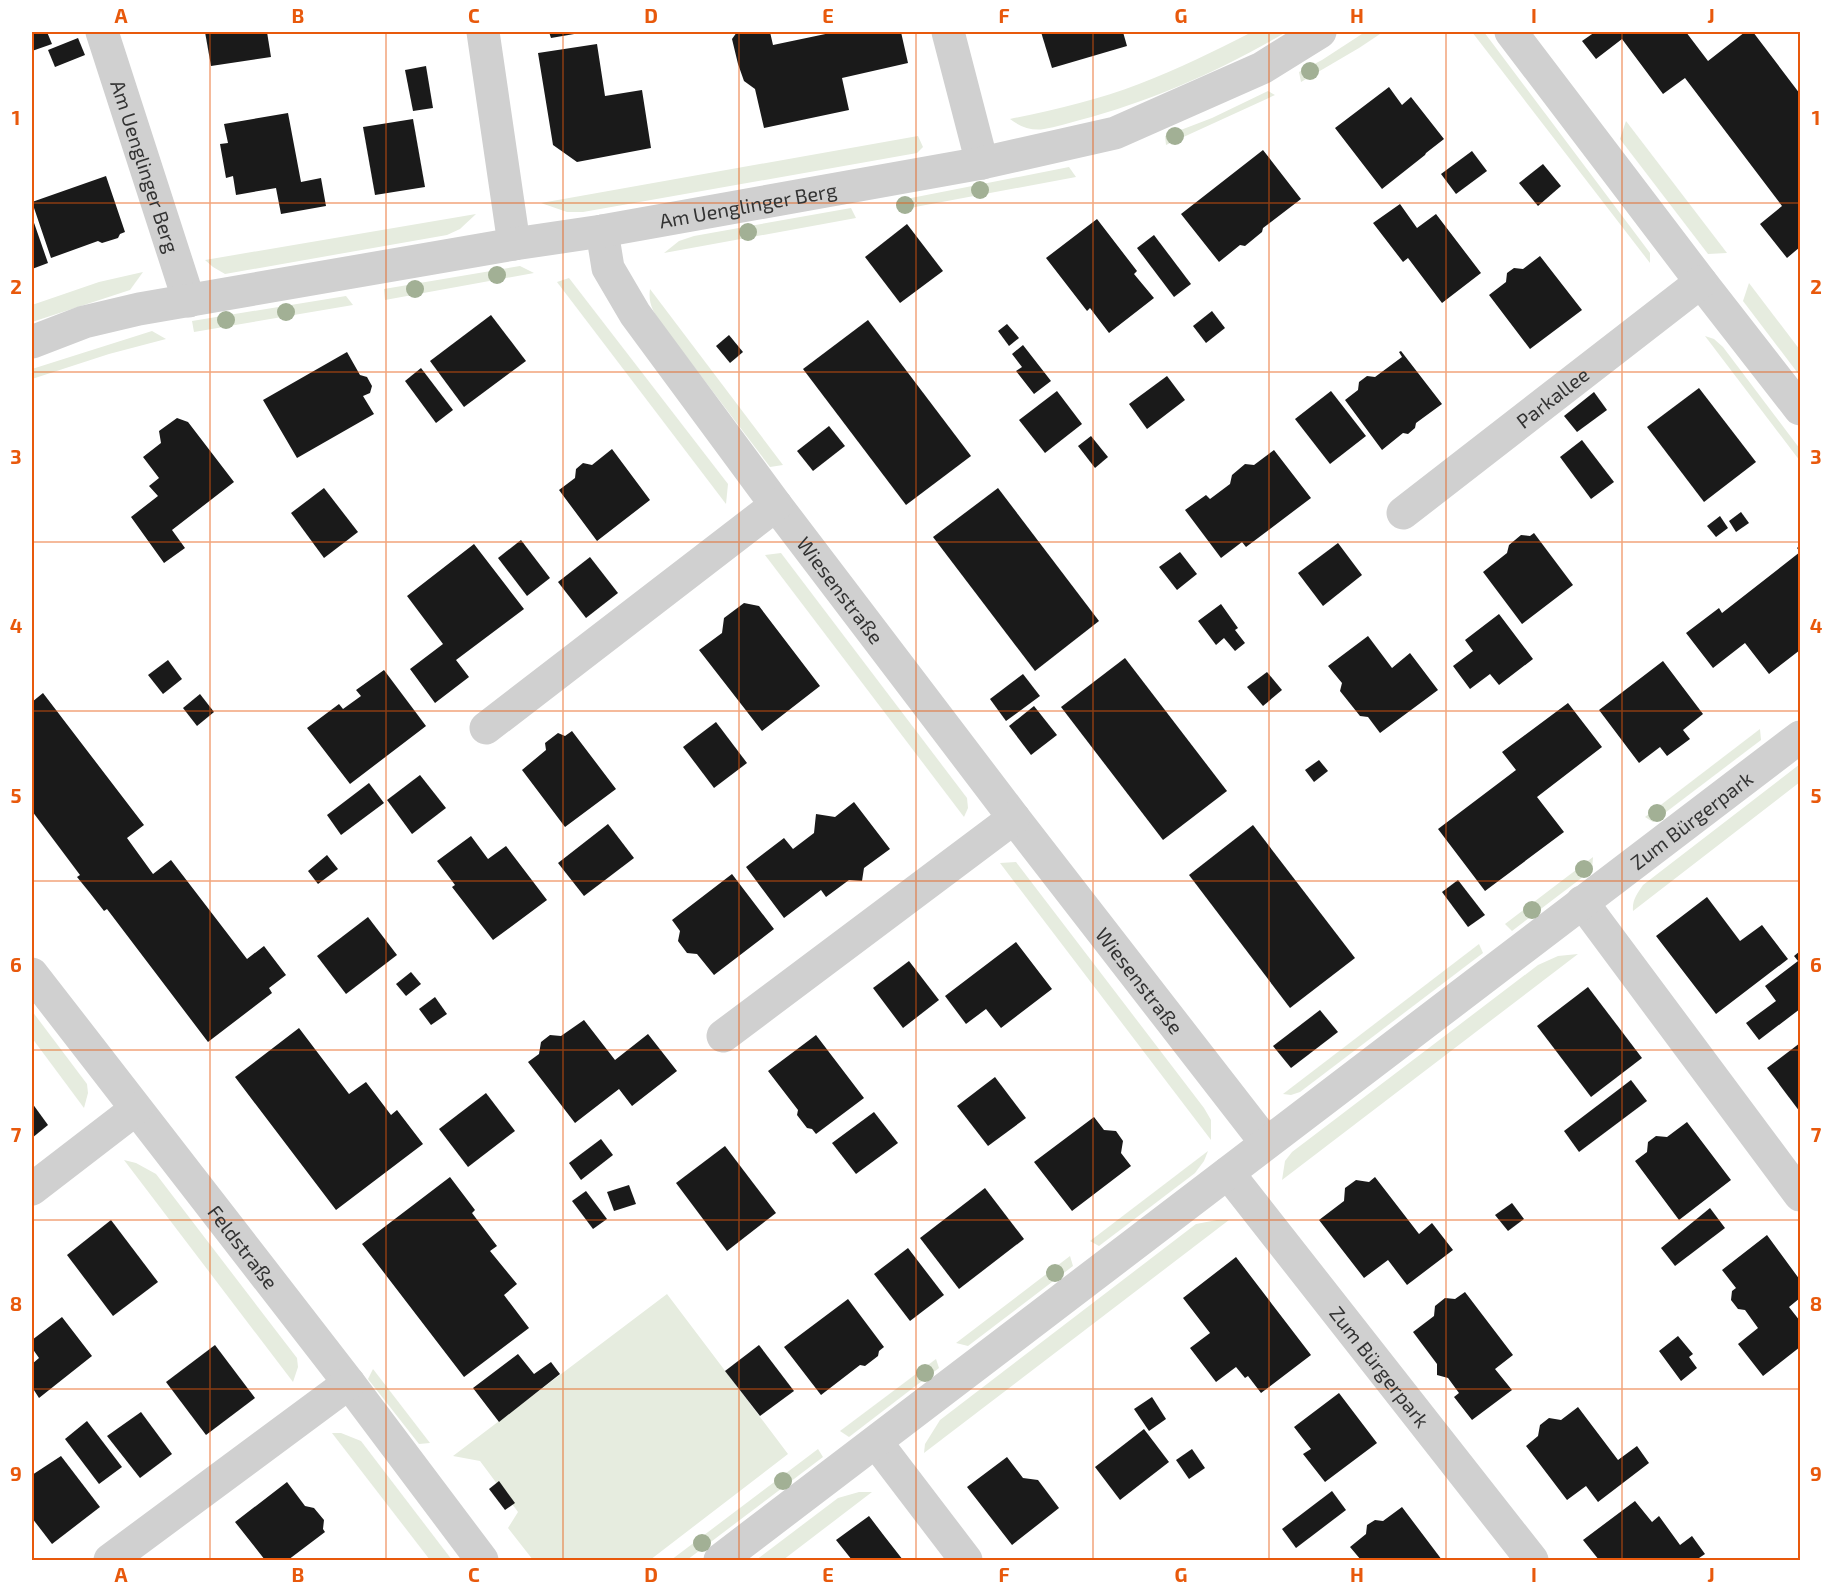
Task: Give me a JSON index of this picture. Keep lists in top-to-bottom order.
{
  "streets": {
    "street": [
      "Am Uenglinger Berg",
      "Parkallee",
      "Wiesenstraße",
      "Zum Bürgerpark",
      "Feldstraße"
    ]
  },
  "crossings": [
    ["Am Uenglinger Berg", "Wiesenstraße"],
    ["Wiesenstraße", "Zum Bürgerpark"]
  ],
  "grid": {
    "columns": [
      "A",
      "B",
      "C",
      "D",
      "E",
      "F",
      "G",
      "H",
      "I",
      "J"
    ],
    "rows": [
      "1",
      "2",
      "3",
      "4",
      "5",
      "6",
      "7",
      "8",
      "9"
    ]
  }
}
